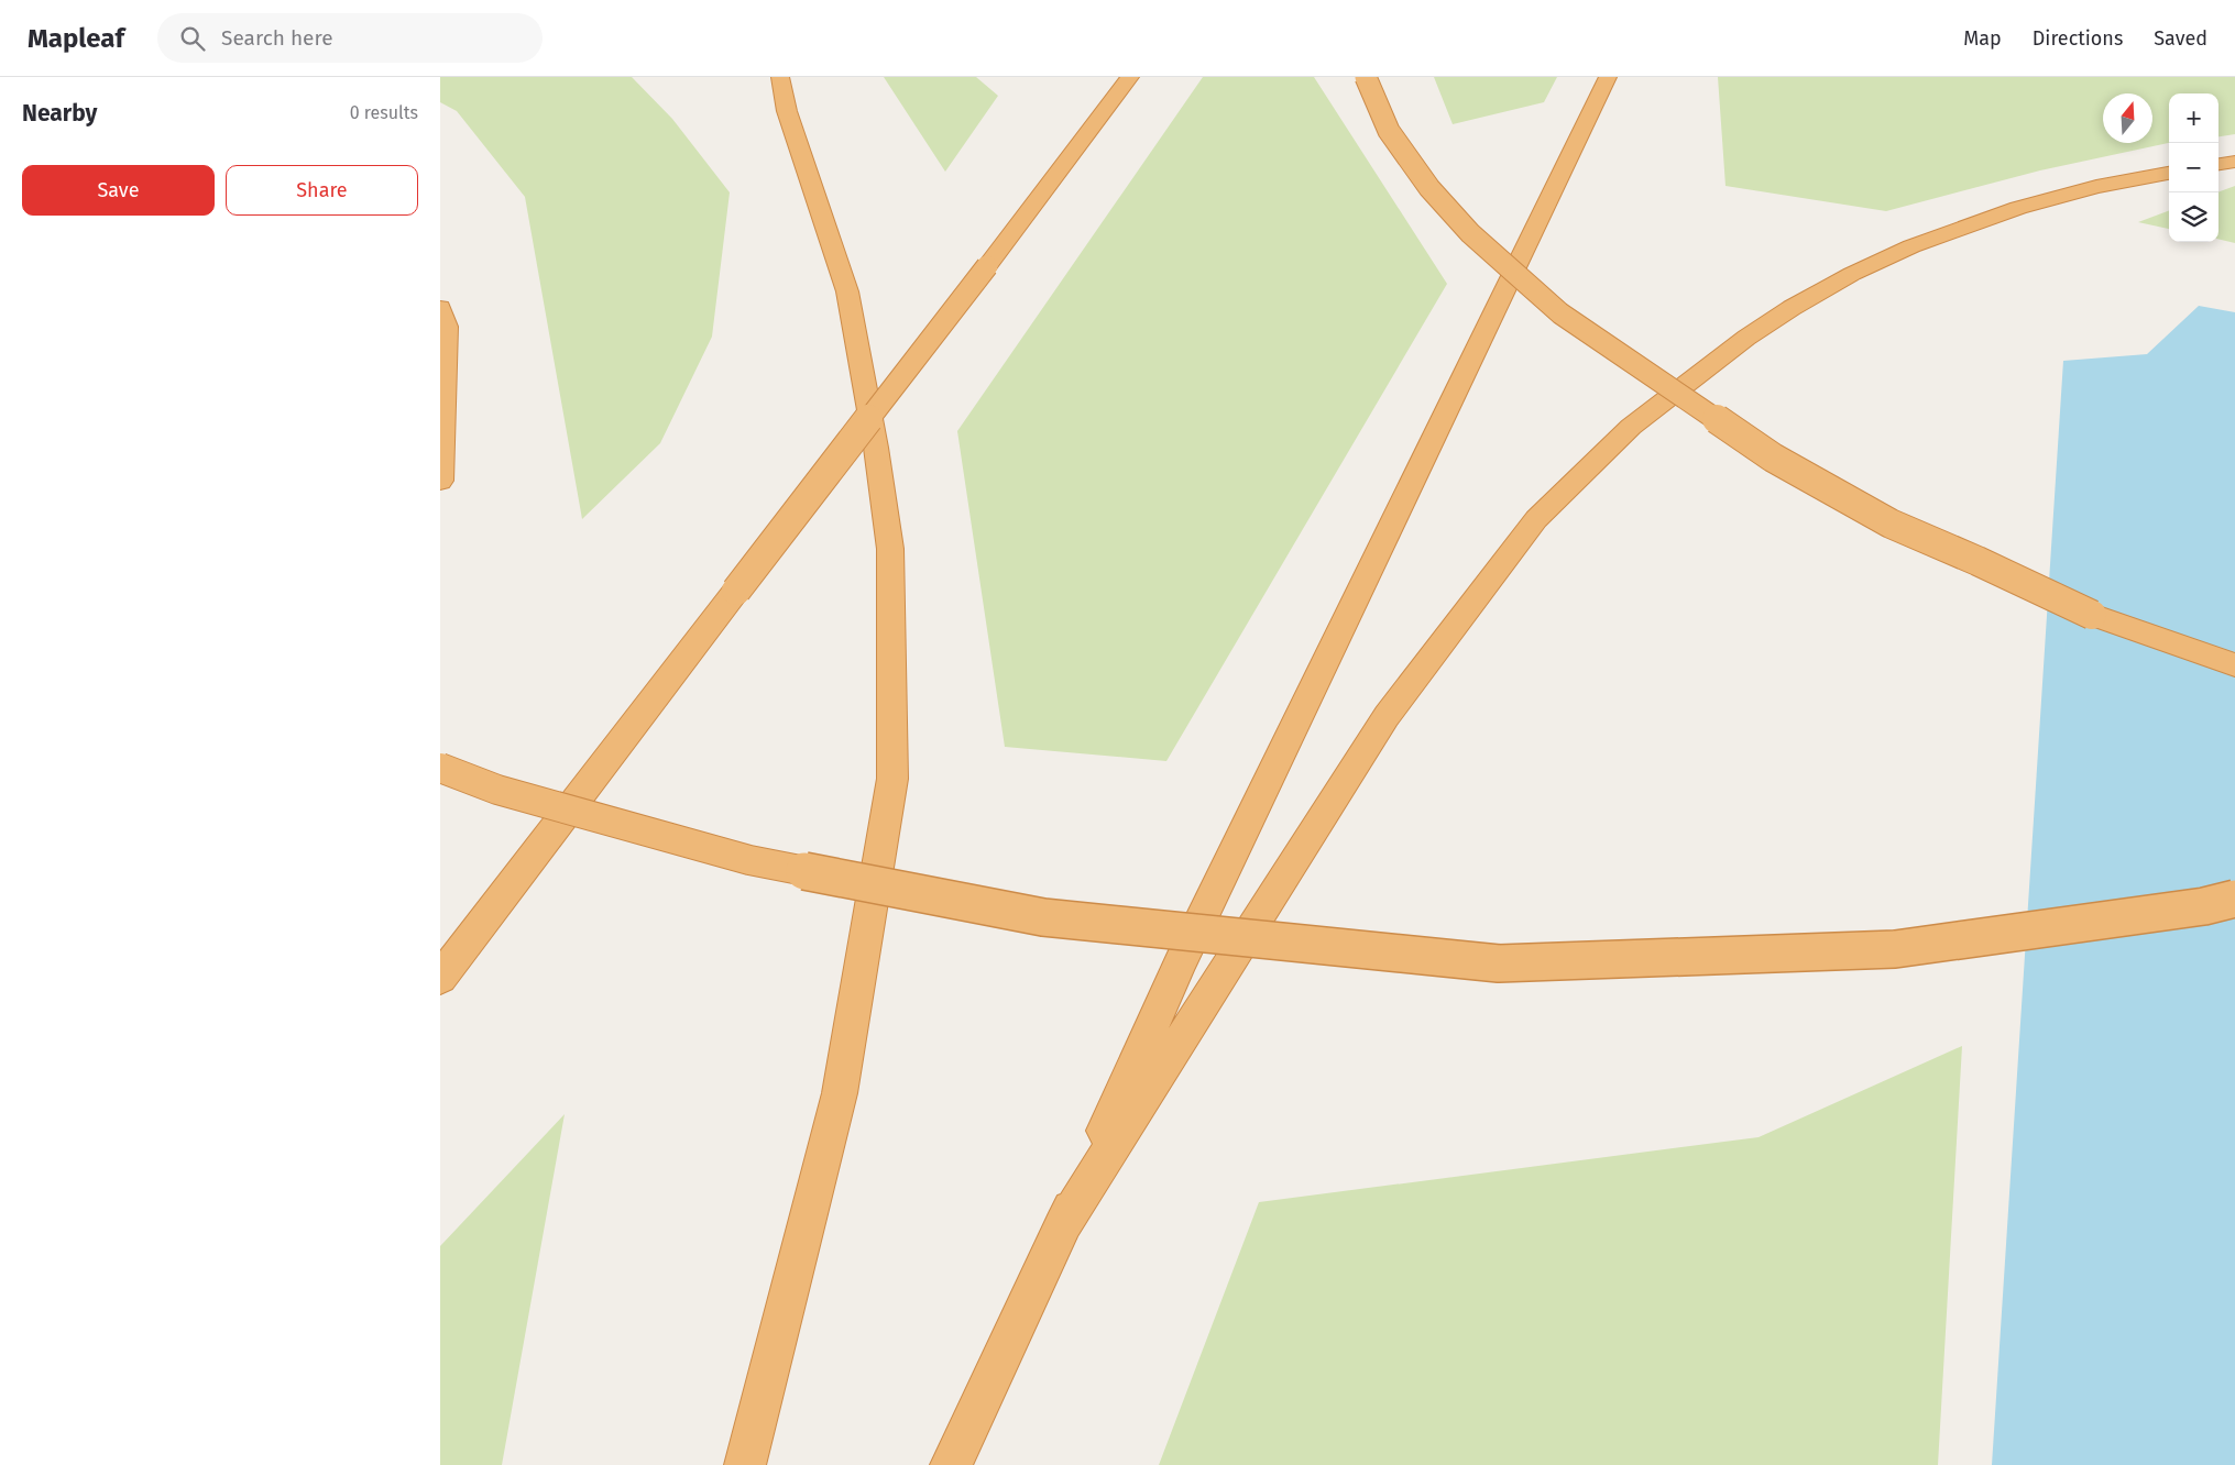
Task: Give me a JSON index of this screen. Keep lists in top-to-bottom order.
{
  "north": "top",
  "page": {
    "header": "Mapleaf",
    "search": "Search here",
    "nav": ["Map", "Directions", "Saved"],
    "heading": ["Nearby", "0 results"],
    "map_buttons": ["+", "−"],
    "buttons": ["Save", "Share"]
  }
}
